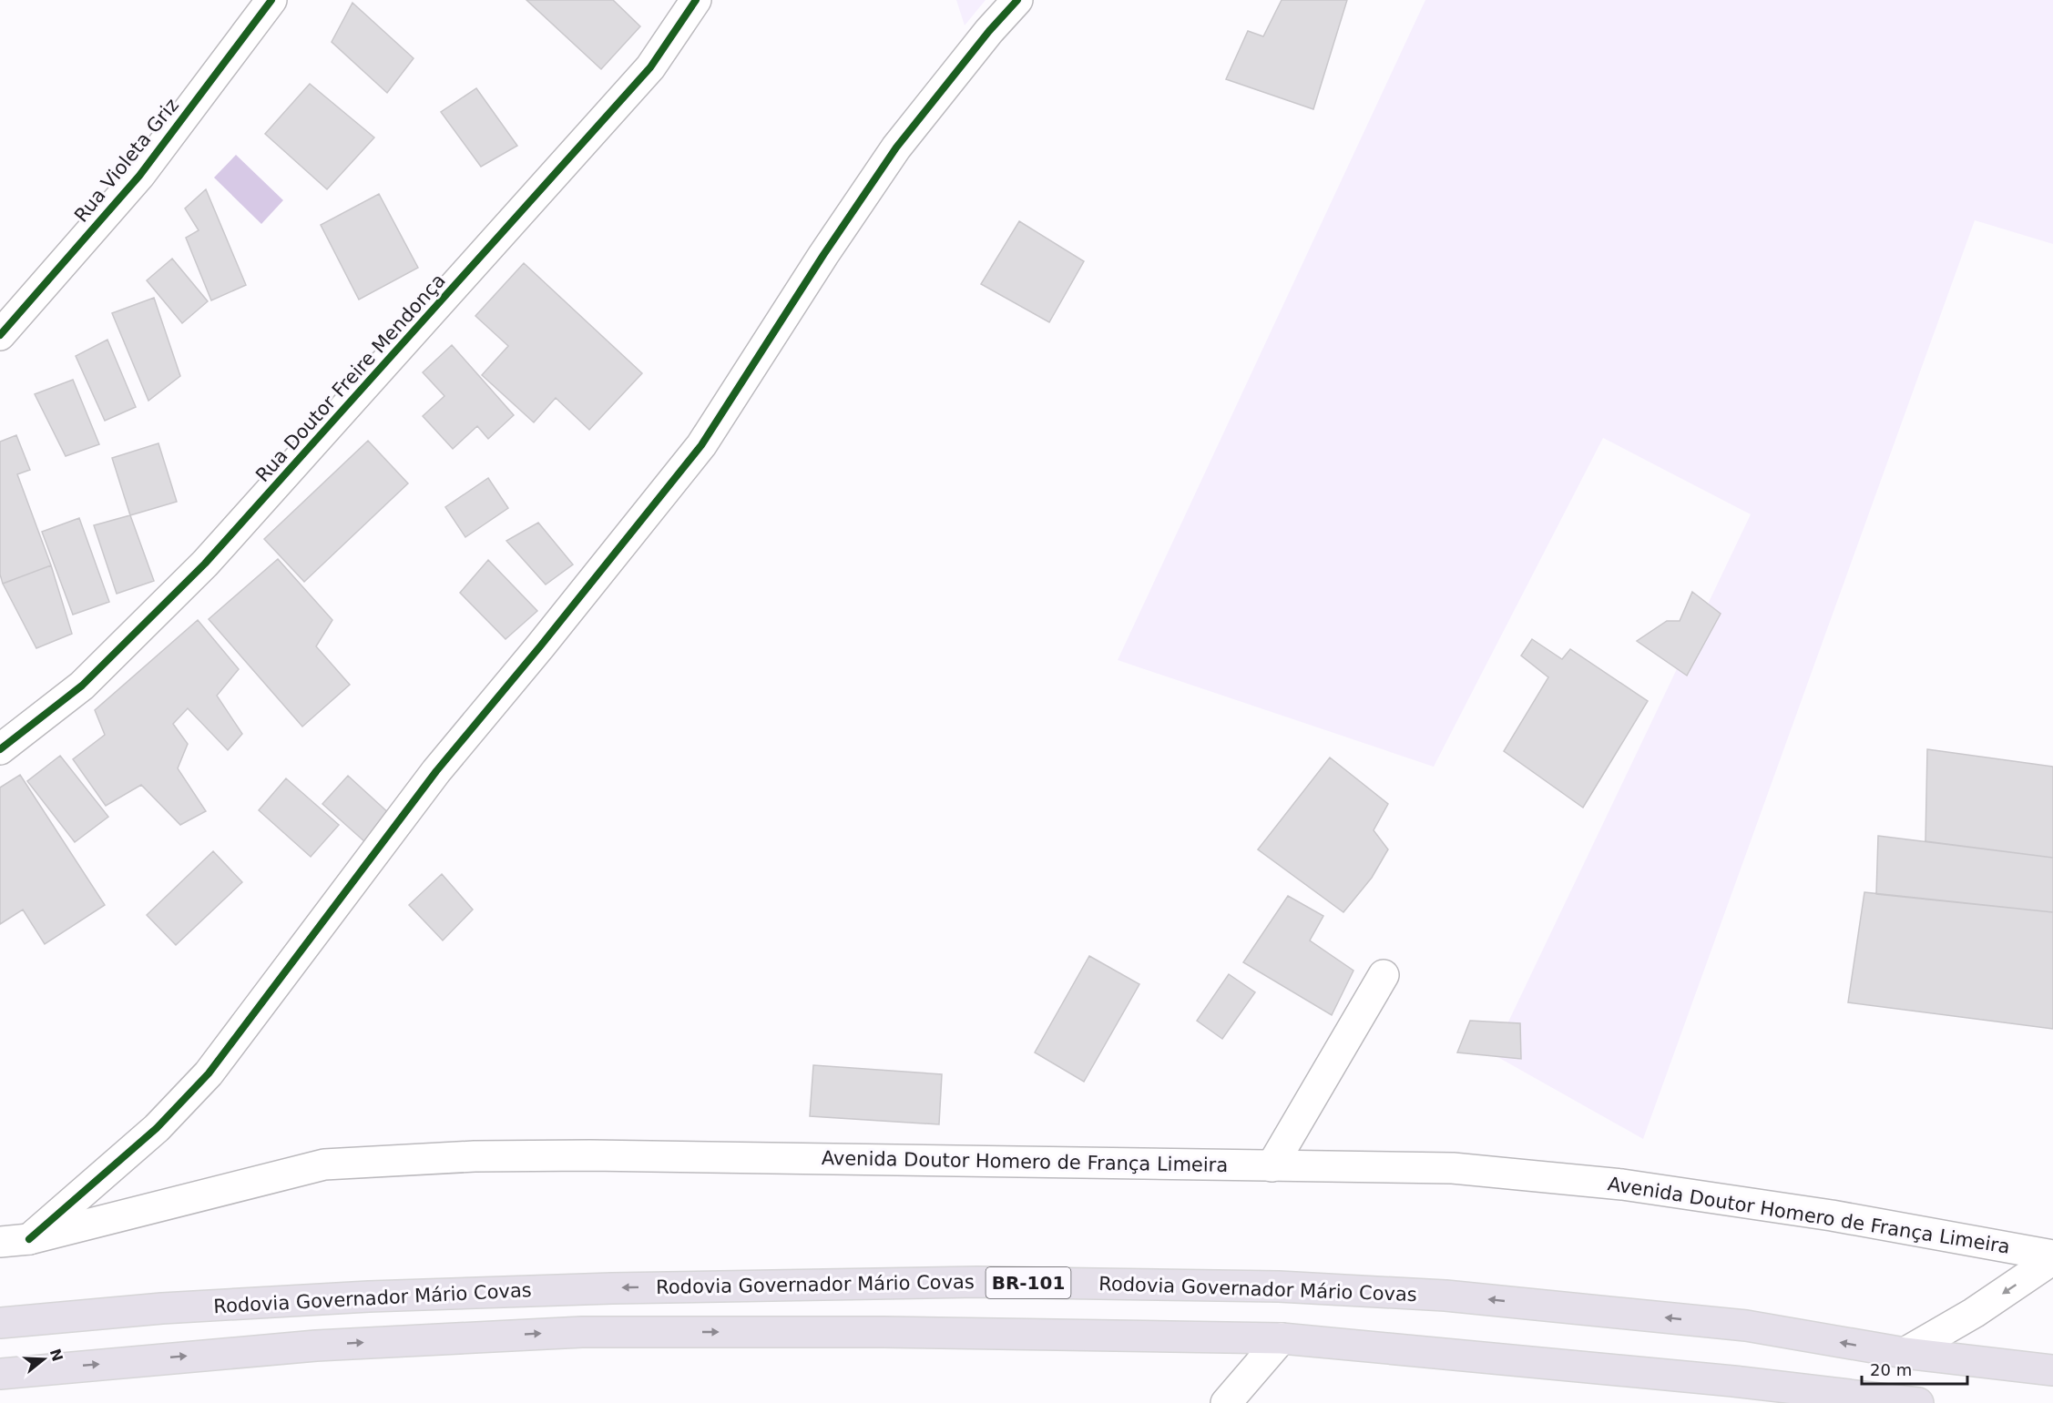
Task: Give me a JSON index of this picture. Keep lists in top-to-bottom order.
{
  "streets": {
    "highway": ["BR-101", "Rodovia Governador Mário Covas"],
    "street": ["Rua Violeta Griz", "Rua Doutor Freire Mendonça", "Avenida Doutor Homero de França Limeira"]
  },
  "scale_bar": "20 m",
  "north": "right"
}
